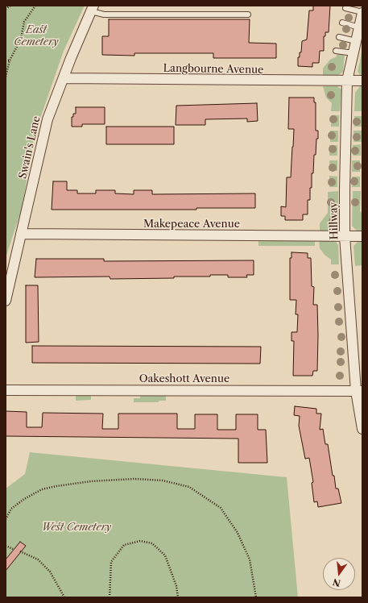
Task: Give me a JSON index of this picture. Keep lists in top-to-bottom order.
{
  "streets": {
    "street": [
      "Langbourne Avenue",
      "Swain's Lane",
      "Hillway",
      "Makepeace Avenue",
      "Oakeshott Avenue"
    ]
  },
  "crossings": [
    ["Langbourne Avenue", "Swain's Lane"],
    ["Langbourne Avenue", "Hillway"],
    ["Swain's Lane", "Makepeace Avenue"],
    ["Hillway", "Makepeace Avenue"],
    ["Hillway", "Oakeshott Avenue"]
  ],
  "parks": ["East Cemetery", "West Cemetery"],
  "north": "bottom"
}
